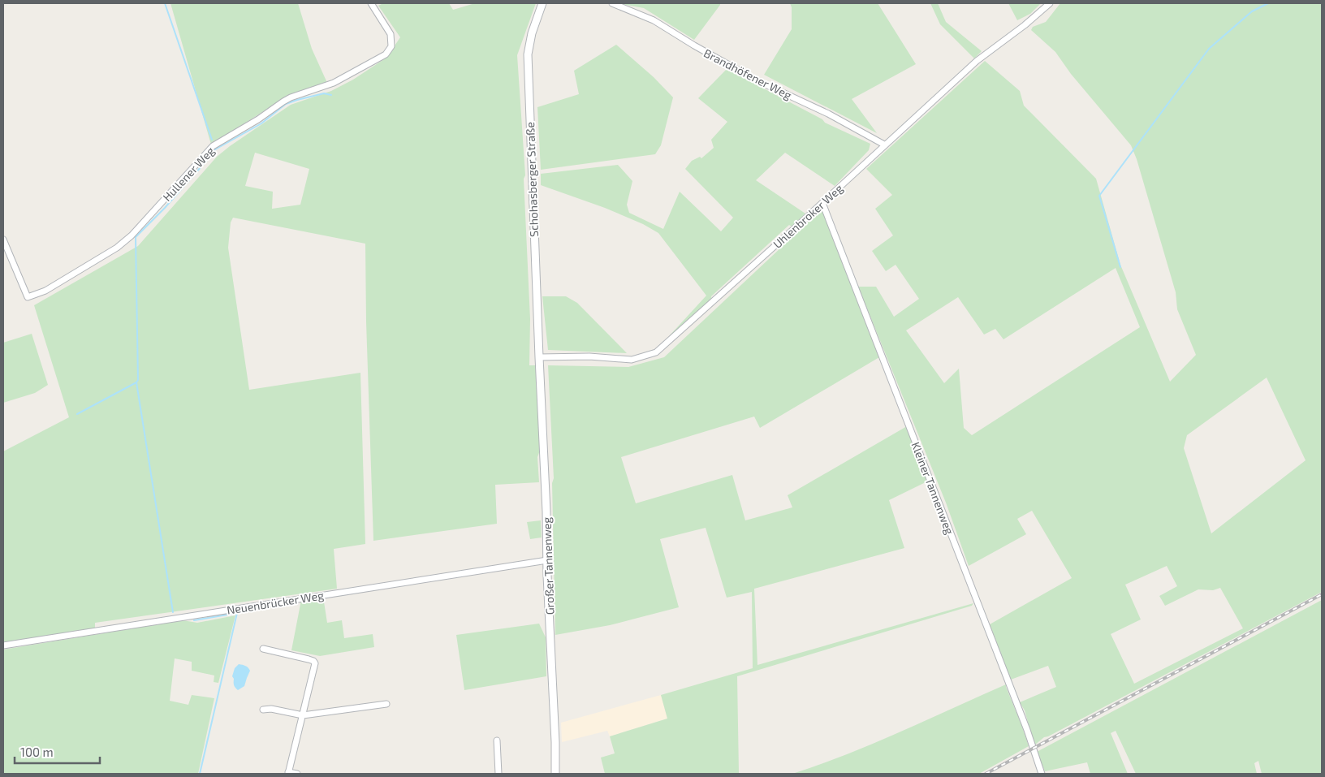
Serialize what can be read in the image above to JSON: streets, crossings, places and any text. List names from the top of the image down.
{
  "streets": {
    "street": [
      "Brandhöfener Weg",
      "Hullener Weg",
      "Schohasberger Straße",
      "Uhlenbroker Weg",
      "Kleiner Tannenweg",
      "Großer Tannenweg",
      "Neuenbrücker Weg"
    ]
  },
  "crossings": [
    ["Brandhöfener Weg", "Uhlenbroker Weg"],
    ["Schohasberger Straße", "Uhlenbroker Weg"],
    ["Schohasberger Straße", "Großer Tannenweg"],
    ["Uhlenbroker Weg", "Kleiner Tannenweg"],
    ["Uhlenbroker Weg", "Großer Tannenweg"],
    ["Großer Tannenweg", "Neuenbrücker Weg"]
  ],
  "scale_bar": "100 m"
}
